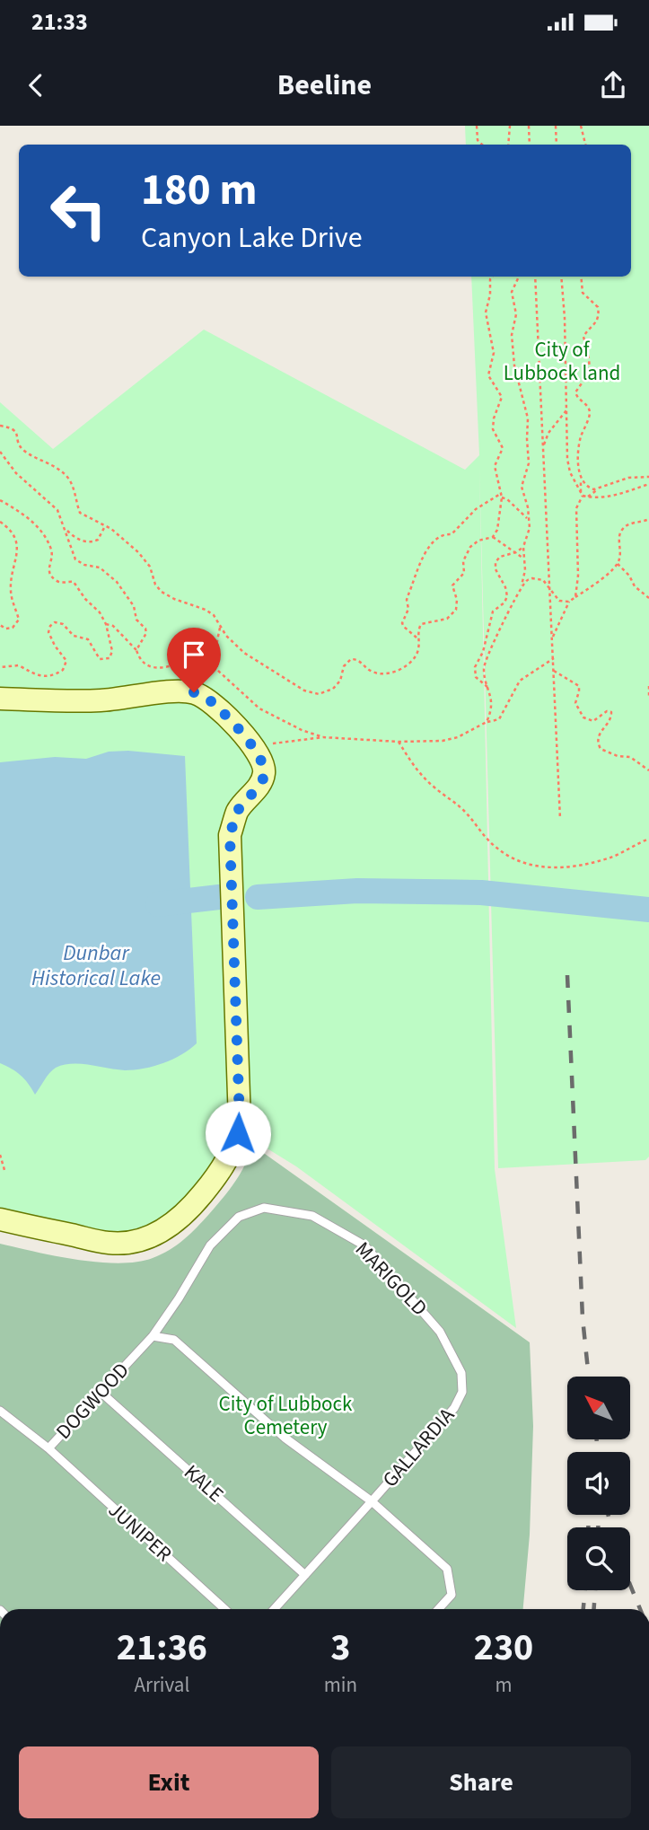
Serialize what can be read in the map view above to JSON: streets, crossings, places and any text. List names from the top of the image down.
{
  "streets": {
    "lane": [
      "MARIGOLD",
      "DOGWOOD",
      "GALLARDIA",
      "KALE",
      "JUNIPER"
    ]
  },
  "crossings": [
    ["MARIGOLD", "DOGWOOD"],
    ["MARIGOLD", "GALLARDIA"],
    ["DOGWOOD", "KALE"],
    ["DOGWOOD", "JUNIPER"],
    ["GALLARDIA", "KALE"]
  ],
  "water": ["Dunbar Historical Lake"],
  "parks": ["City of Lubbock land", "City of Lubbock Cemetery"],
  "north": "top left",
  "page": {
    "status": "21:33",
    "header": "Beeline",
    "turn": ["180 m", "Canyon Lake Drive"],
    "eta": [
      "21:36",
      "Arrival",
      "3",
      "min",
      "230",
      "m"
    ],
    "buttons": ["Exit", "Share"]
  }
}
